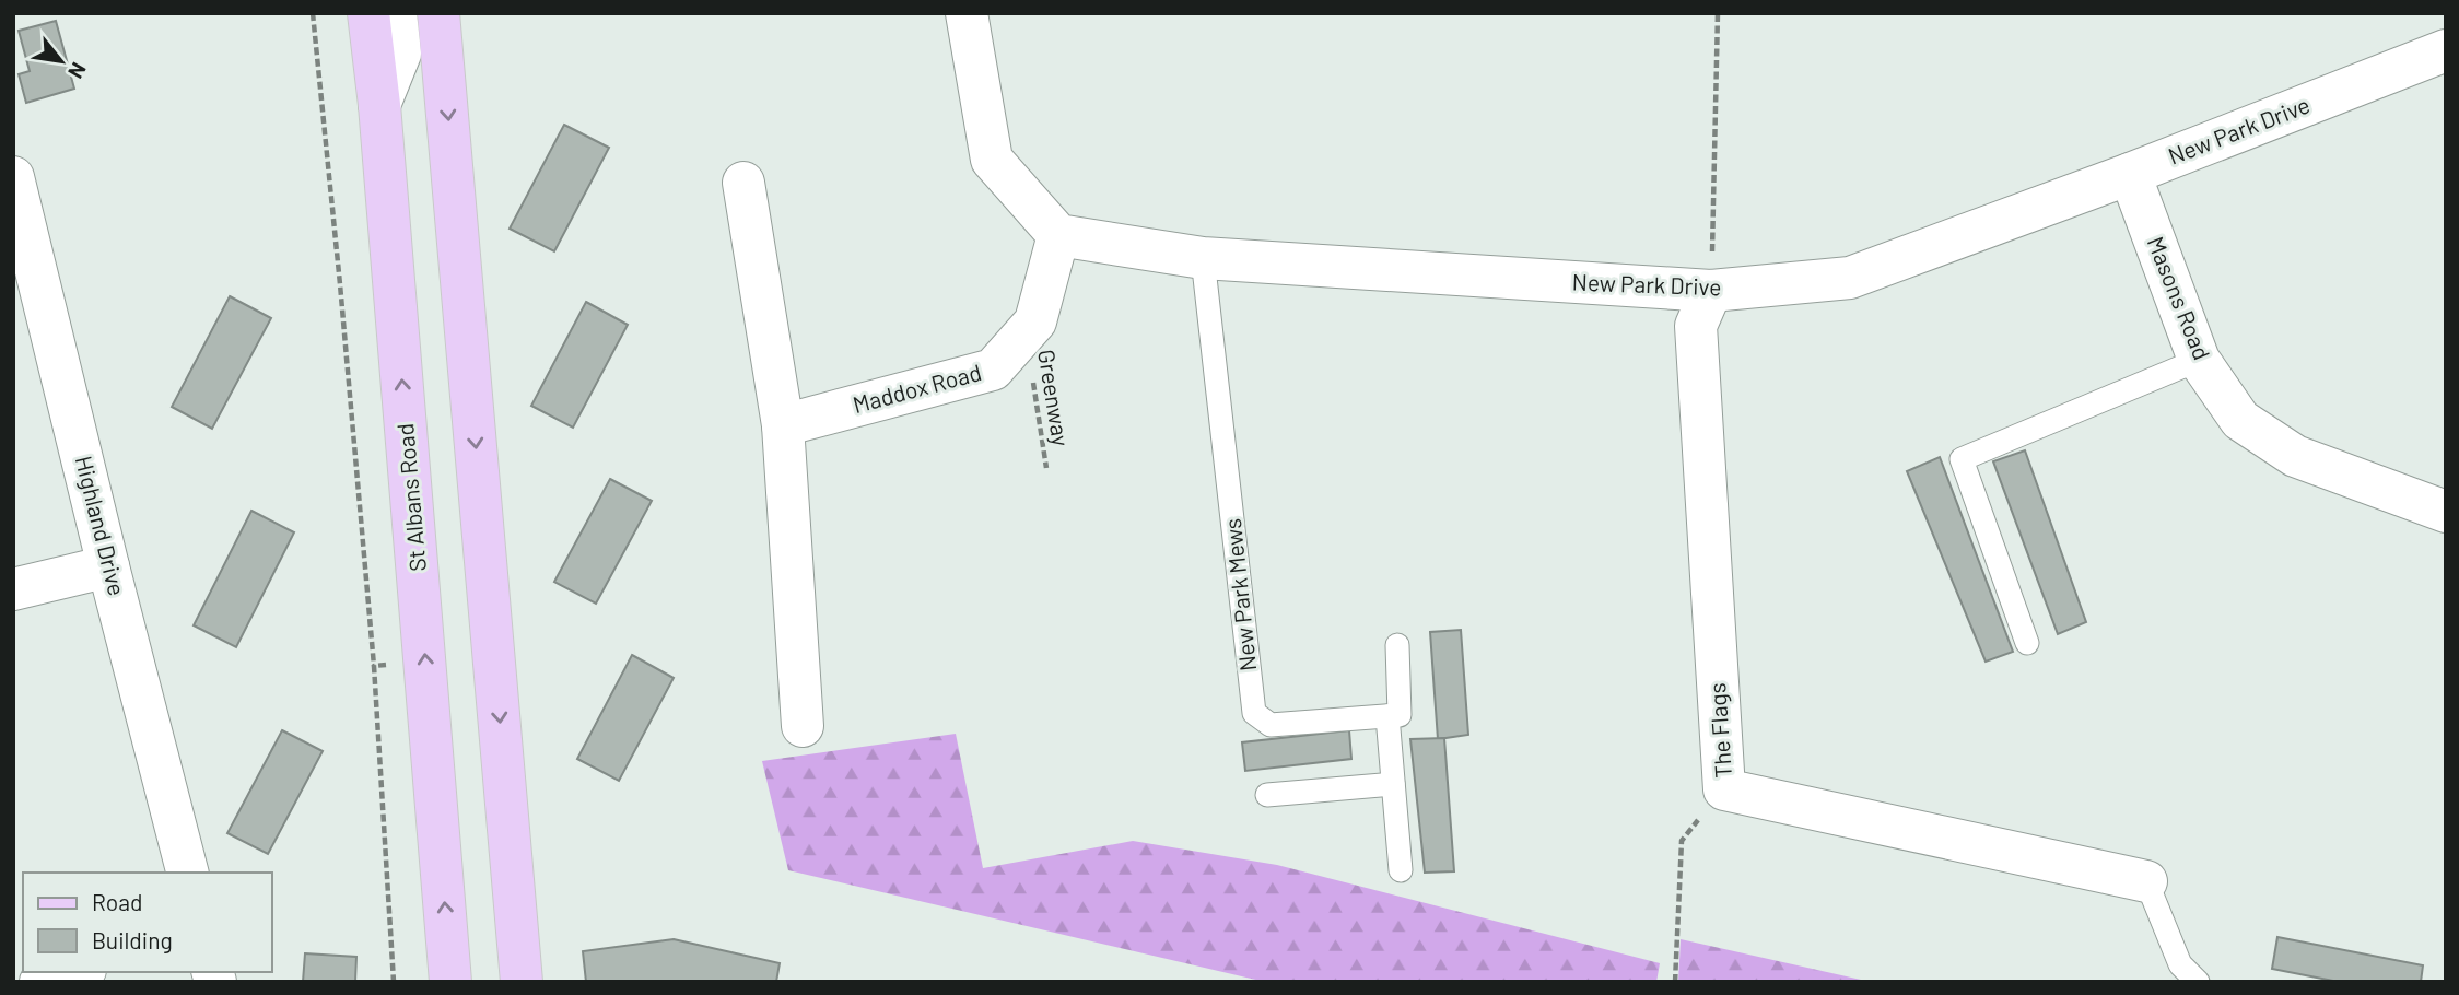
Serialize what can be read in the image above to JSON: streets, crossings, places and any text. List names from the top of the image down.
{
  "streets": {
    "main road": ["St Albans Road"],
    "street": [
      "New Park Drive",
      "Masons Road",
      "Maddox Road",
      "Highland Drive",
      "The Flags"
    ],
    "lane": ["New Park Mews"],
    "path": ["Greenway"]
  },
  "crossings": [
    ["New Park Drive", "Masons Road"],
    ["New Park Drive", "Maddox Road"],
    ["New Park Drive", "New Park Mews"],
    ["New Park Drive", "The Flags"],
    ["Maddox Road", "Greenway"]
  ],
  "legend": ["Road", "Building"],
  "north": "bottom right"
}
